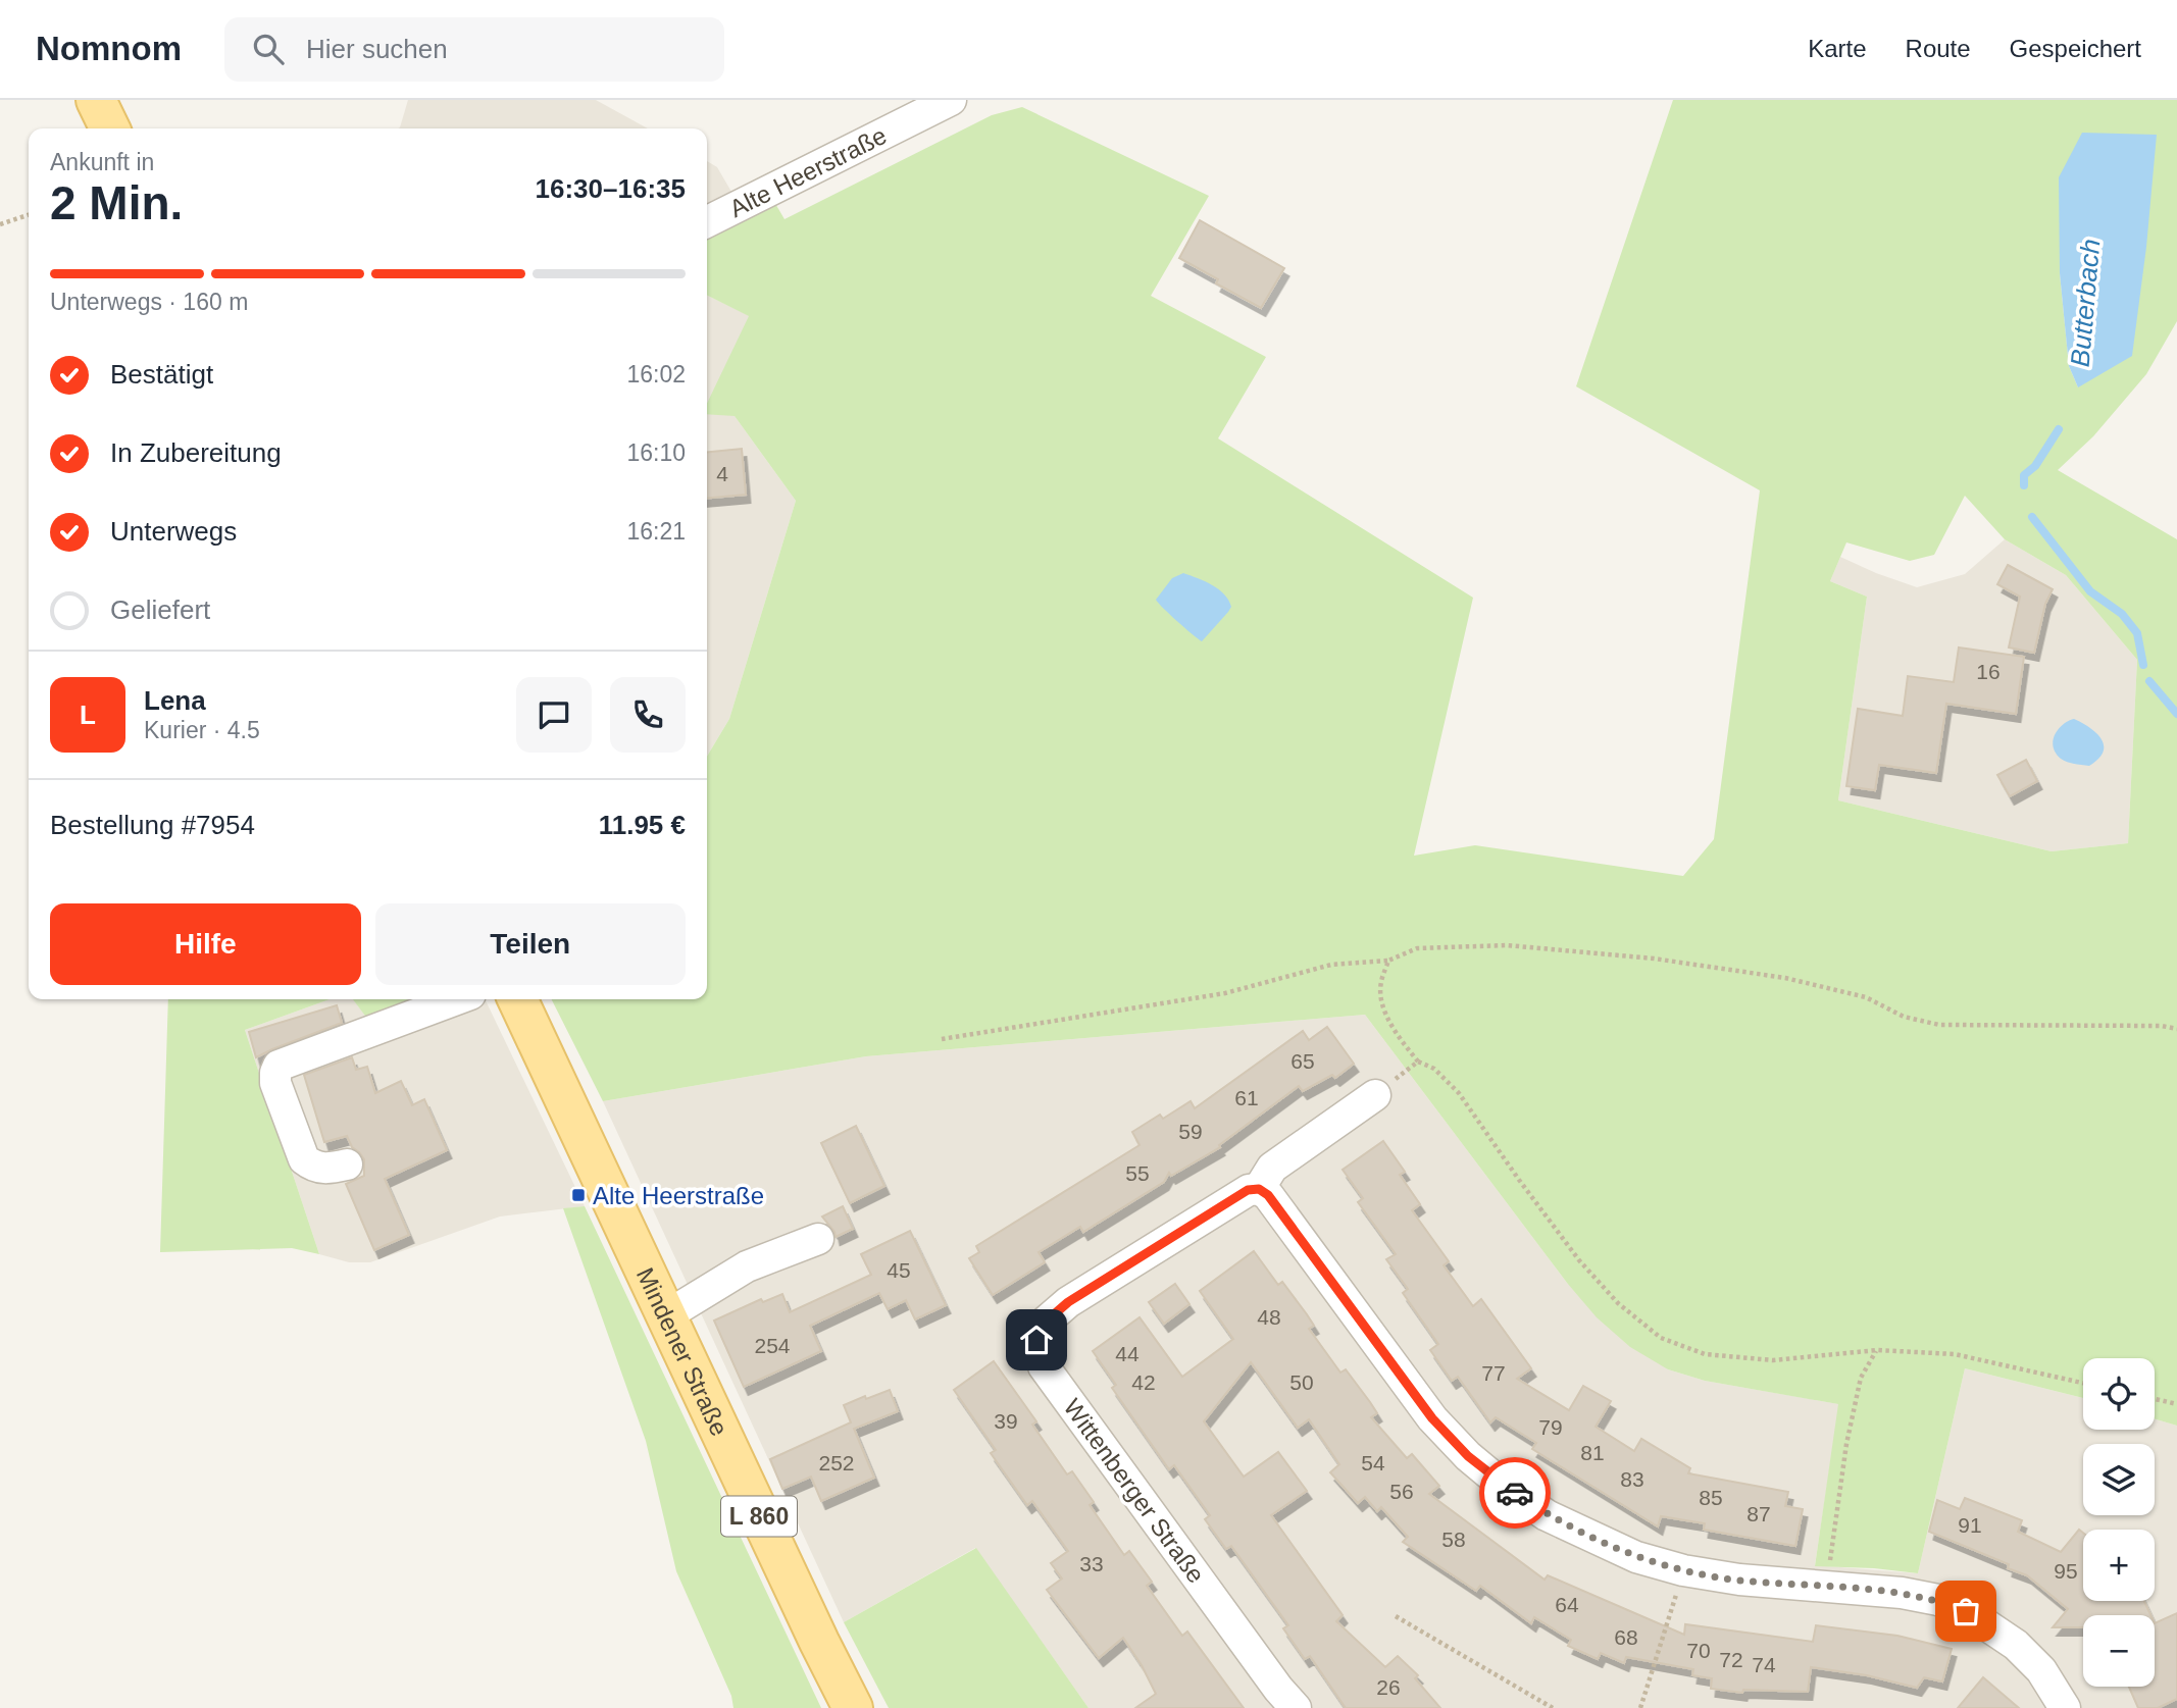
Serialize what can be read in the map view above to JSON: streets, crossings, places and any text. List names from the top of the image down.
{
  "streets": {
    "main road": ["Mindener Straße", "L 860"],
    "street": ["Alte Heerstraße", "Wittenberger Straße"]
  },
  "water": ["Butterbach"],
  "places": {
    "transit": ["Alte Heerstraße"]
  },
  "house_numbers": [
    "4",
    "16",
    "65",
    "61",
    "59",
    "55",
    "45",
    "48",
    "254",
    "44",
    "77",
    "42",
    "50",
    "39",
    "79",
    "81",
    "252",
    "54",
    "83",
    "56",
    "85",
    "87",
    "91",
    "58",
    "33",
    "95",
    "64",
    "68",
    "70",
    "72",
    "74",
    "26"
  ],
  "page": {
    "header": "Nomnom",
    "search": "Hier suchen",
    "nav": ["Karte", "Route", "Gespeichert"],
    "heading": ["2 Min.", "Ankunft in", "16:30–16:35"],
    "panel": [
      "Lena",
      "Kurier · 4.5",
      "Bestellung #7954",
      "11.95 €"
    ],
    "bar": "Unterwegs · 160 m",
    "list": [
      ["Bestätigt", "16:02"],
      ["In Zubereitung", "16:10"],
      ["Unterwegs", "16:21"],
      "Geliefert"
    ],
    "round": "L",
    "buttons": ["Hilfe", "Teilen"],
    "map_buttons": ["+", "−"]
  }
}
